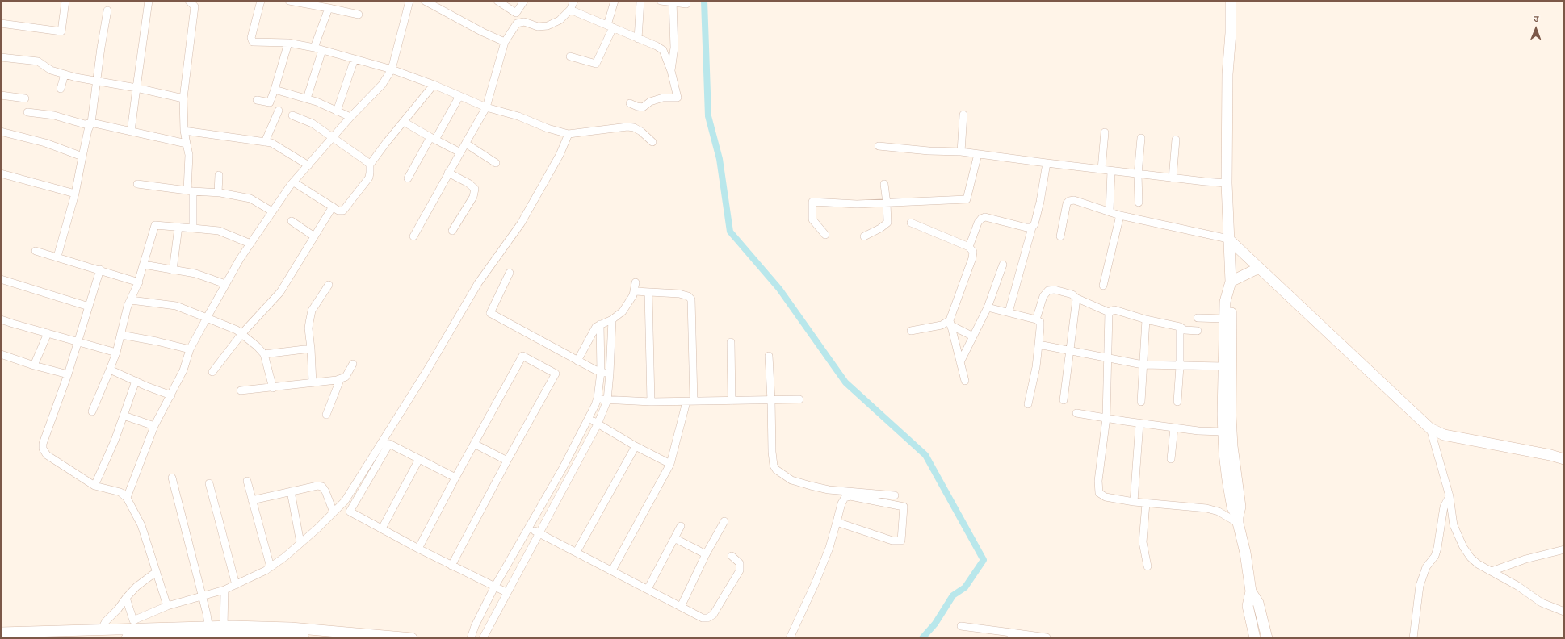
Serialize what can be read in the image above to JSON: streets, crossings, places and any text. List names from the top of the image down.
{
  "north": "top"
}
